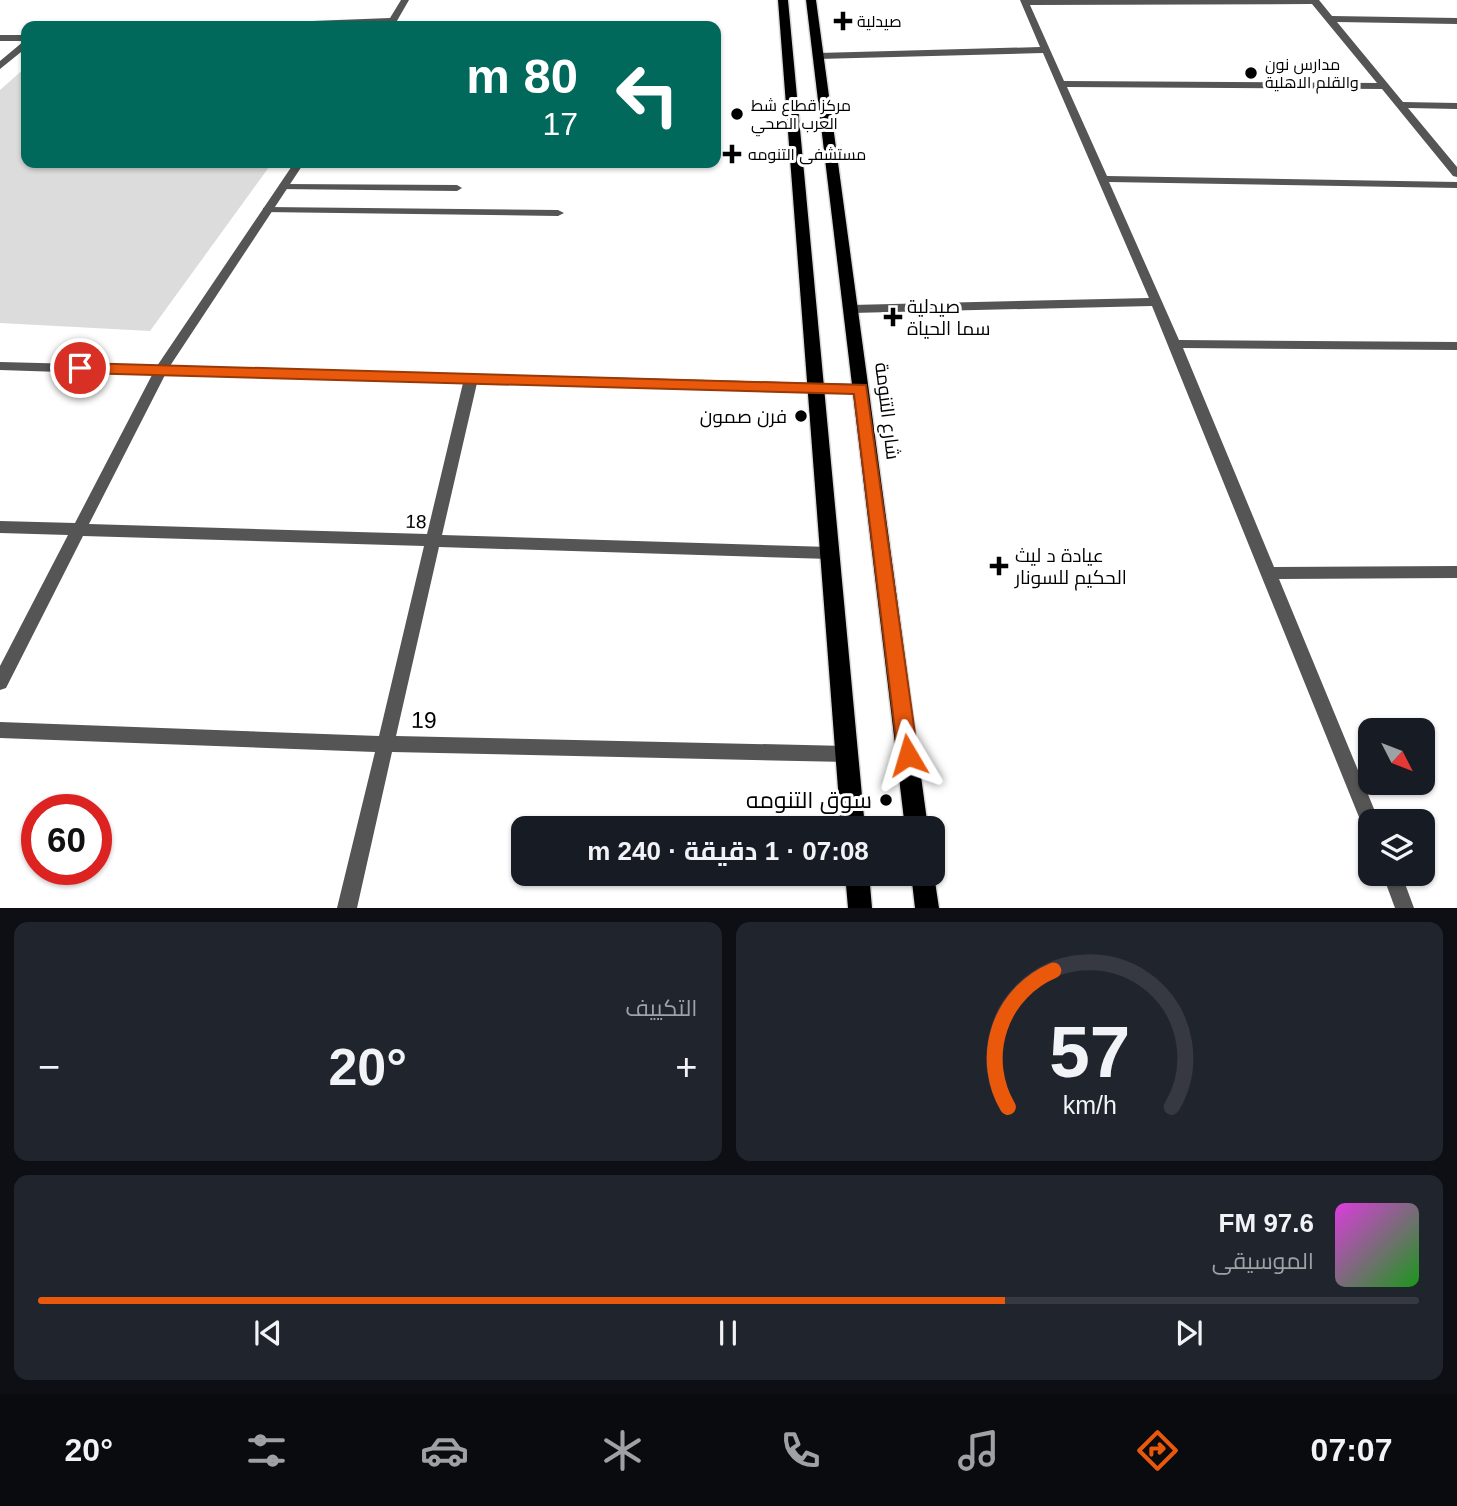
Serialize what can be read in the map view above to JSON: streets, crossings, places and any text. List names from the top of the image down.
{
  "streets": {
    "main road": ["شارع التنومة"],
    "street": ["18", "19"]
  },
  "places": {
    "health": [
      "صيدلية",
      "مستشفى التنومه",
      "صيدلية سما الحياة",
      "عيادة د ليث الحكيم للسونار"
    ],
    "other": [
      "مدارس نون والقلم الاهلية",
      "مركز قطاع شط العرب الصحي",
      "فرن صمون",
      "سوق التنومه"
    ]
  },
  "north": "bottom right",
  "page": {
    "turn": ["80 m", "17"],
    "limit": "60",
    "trip": "07:08 · 1 دقيقة · 240 m",
    "tile": "التكييف",
    "heat": ["−", "20°", "+"],
    "song": ["97.6 FM", "الموسيقى"],
    "tabs": ["07:07", "20°"],
    "gauge": ["57", "km/h"]
  }
}
